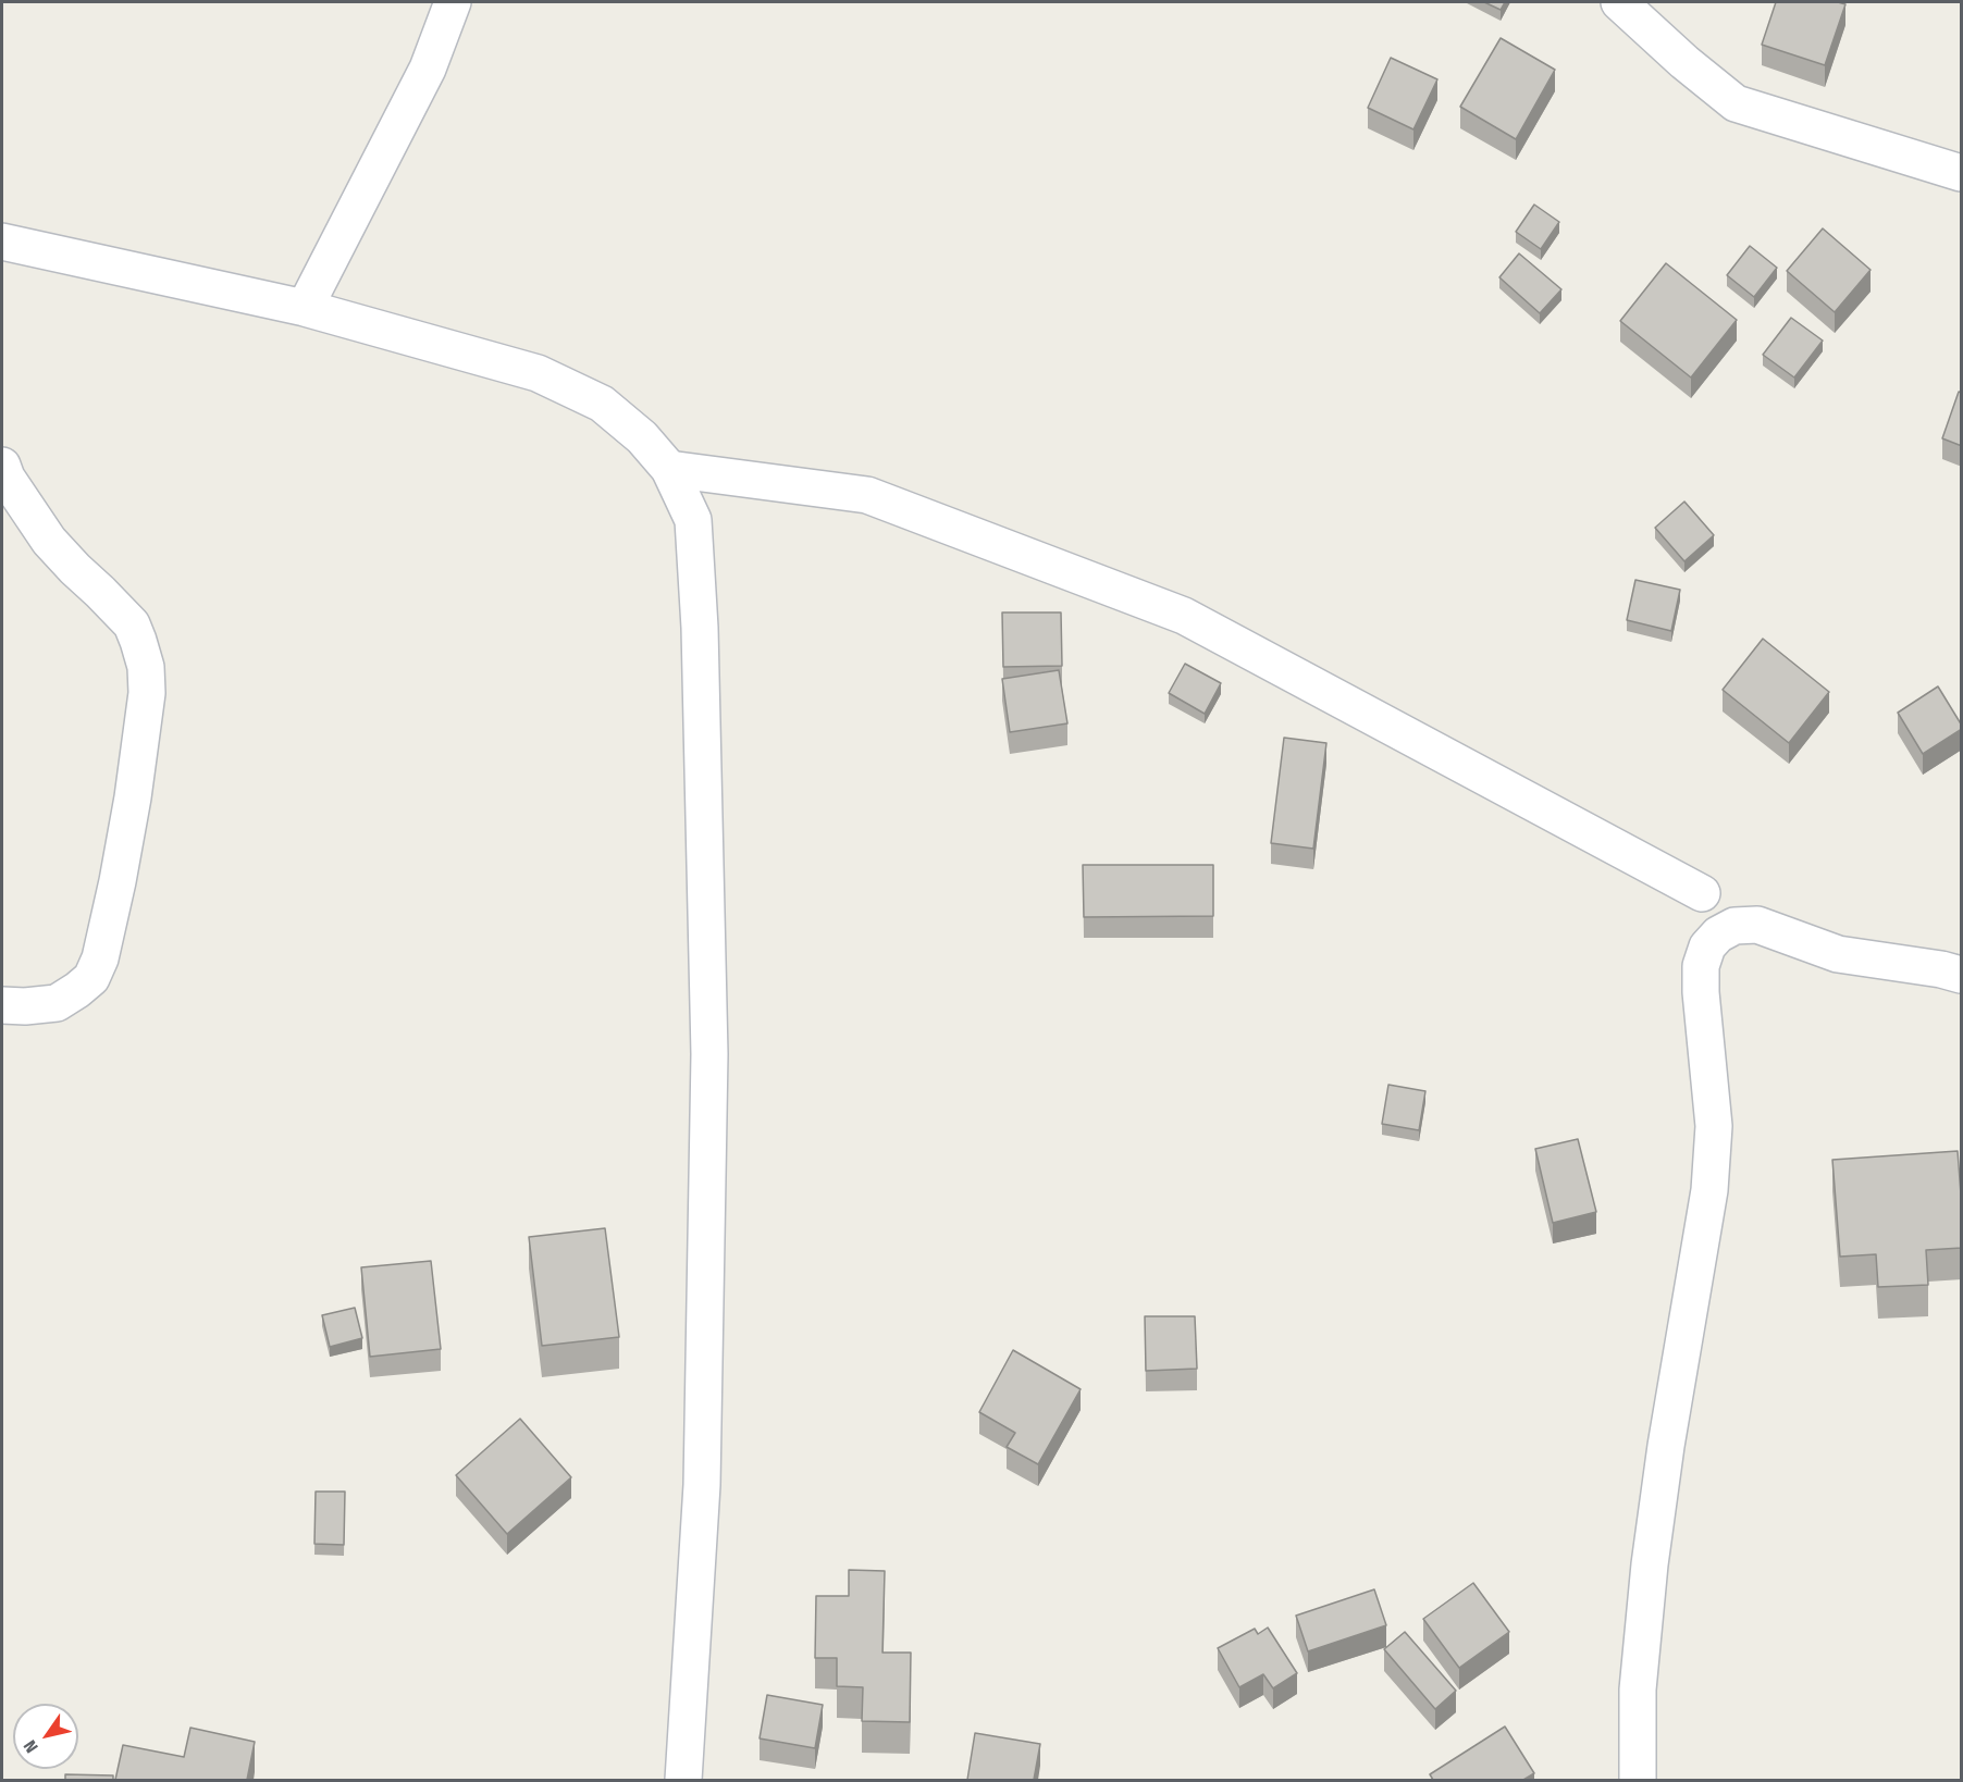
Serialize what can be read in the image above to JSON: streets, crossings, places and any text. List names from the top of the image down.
{
  "north": "bottom left"
}
